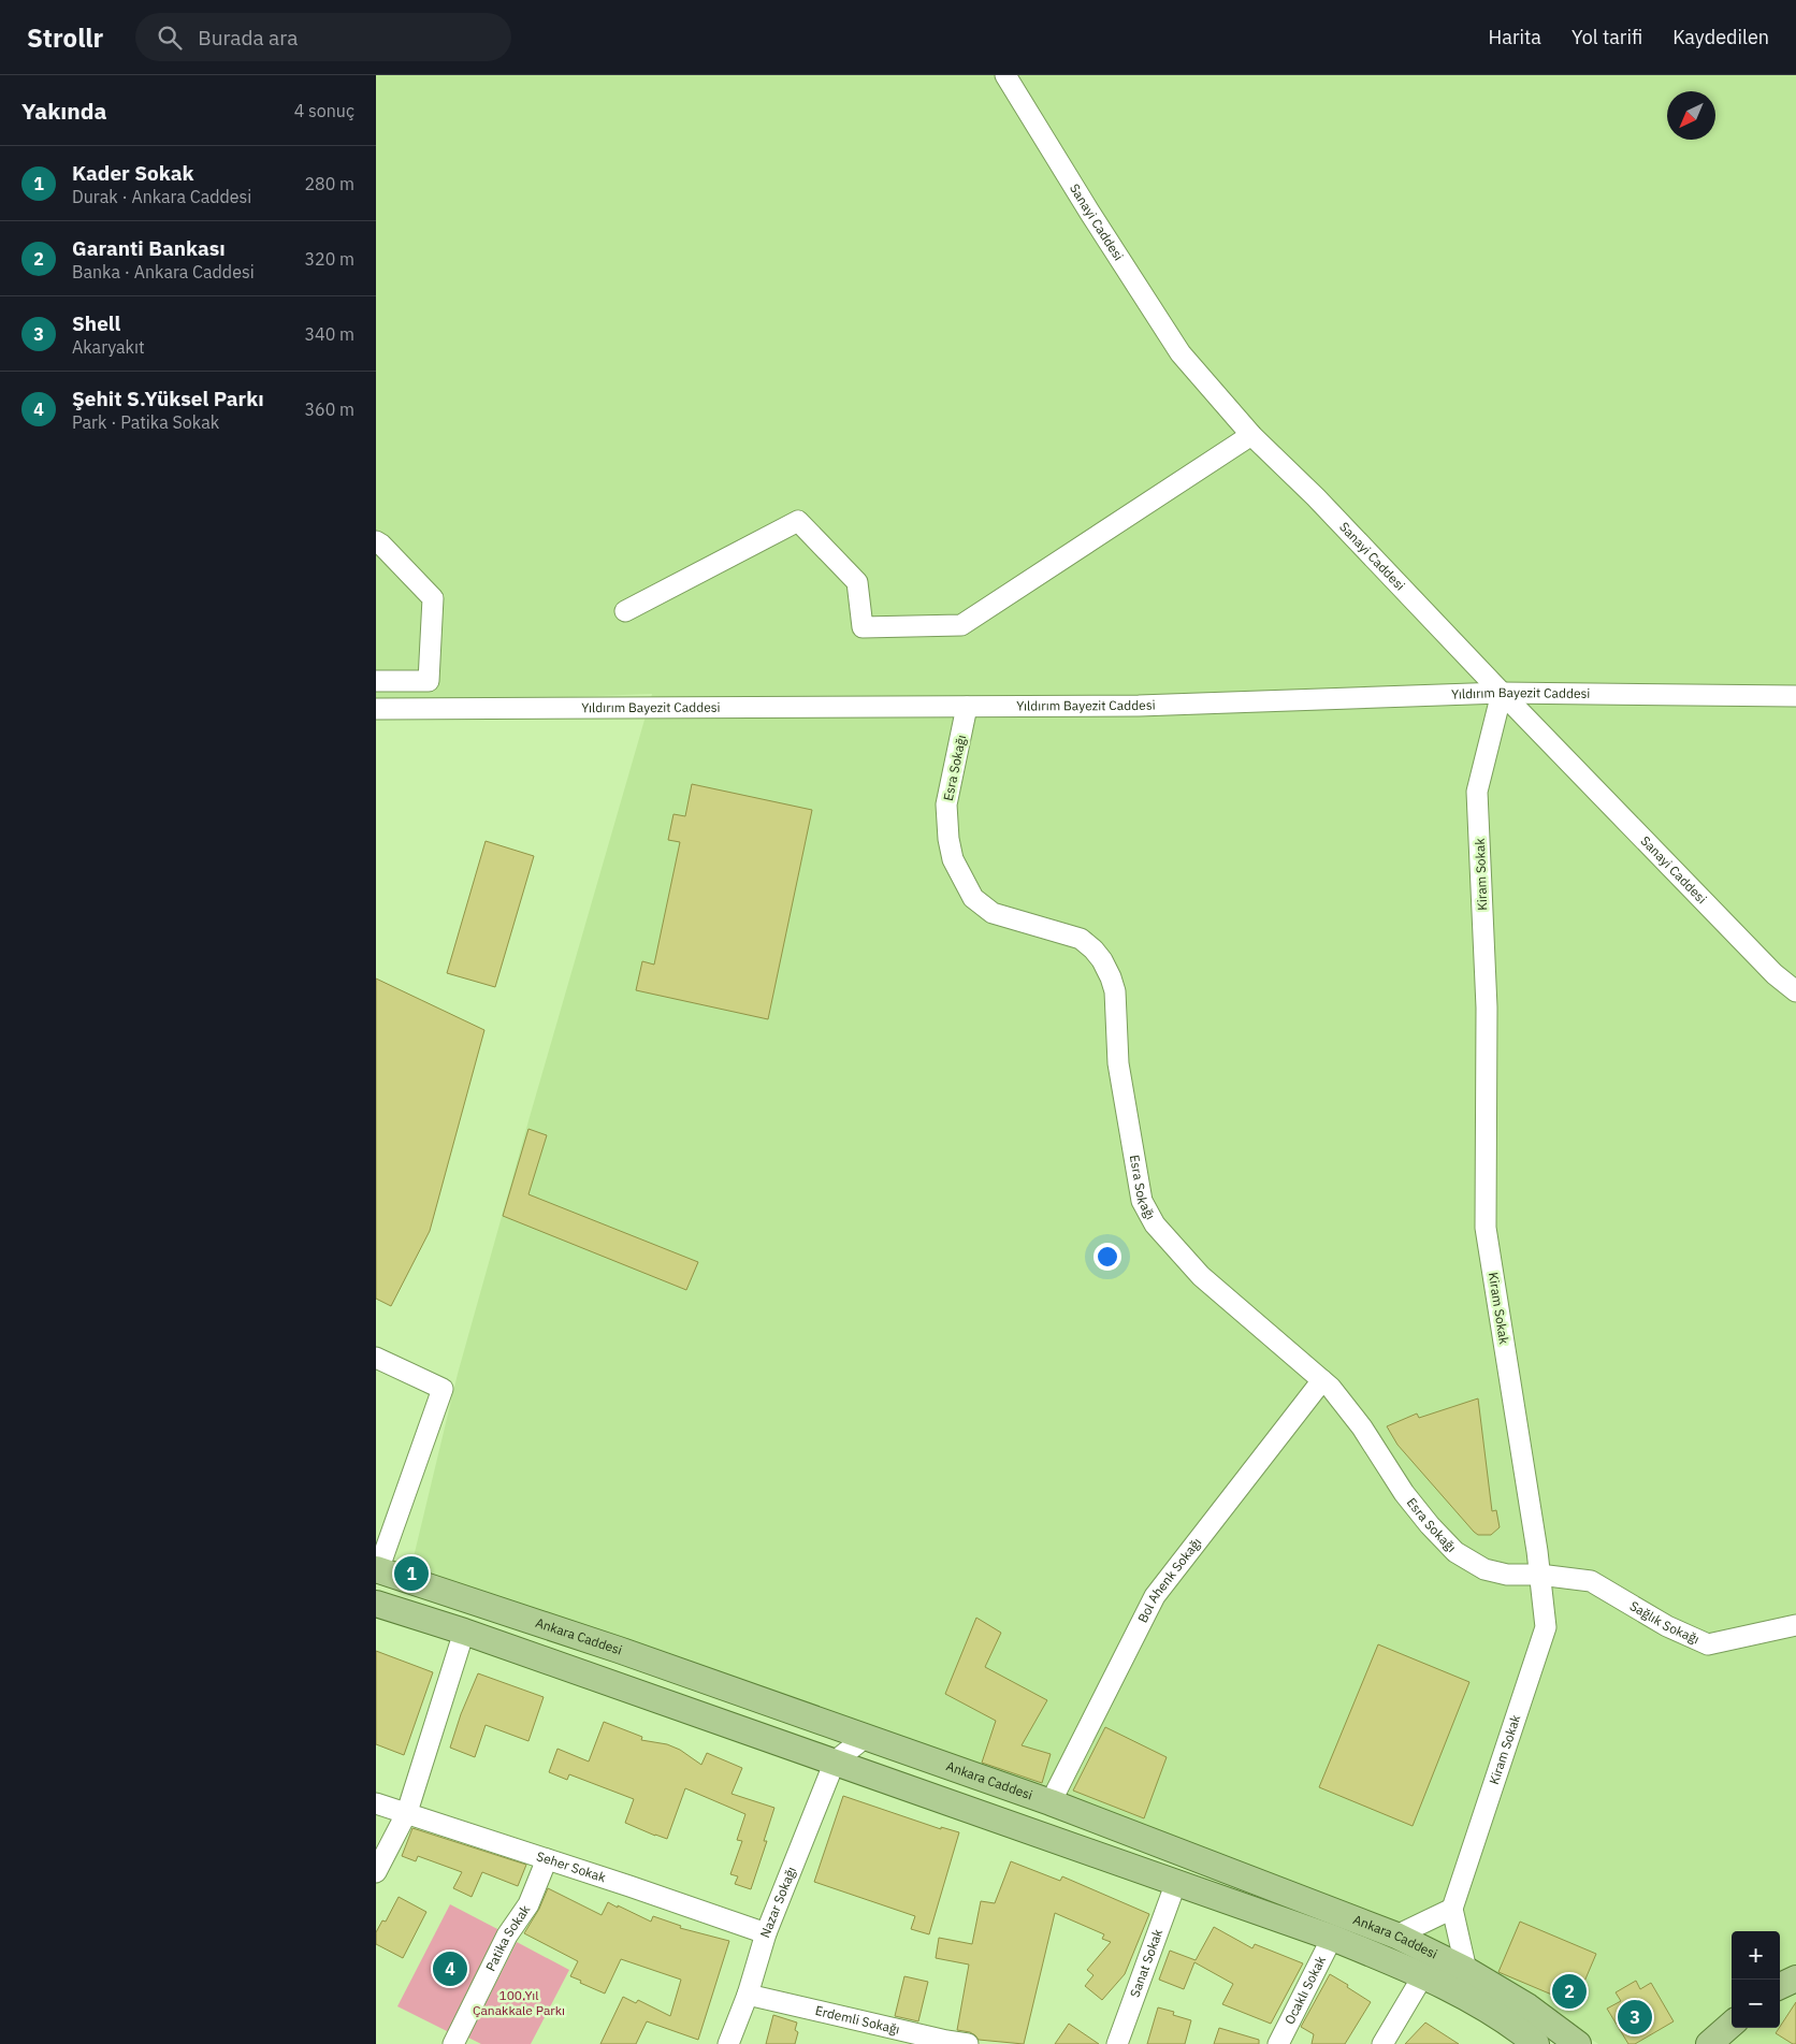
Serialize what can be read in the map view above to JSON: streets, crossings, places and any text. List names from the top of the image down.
{
  "streets": {
    "main road": ["Ankara Caddesi"],
    "street": [
      "Sanayi Caddesi",
      "Yıldırım Bayezit Caddesi",
      "Esra Sokağı",
      "Kiram Sokak",
      "Bol Ahenk Sokağı",
      "Sağlık Sokağı",
      "Seher Sokak",
      "Nazar Sokağı",
      "Patika Sokak",
      "Sanat Sokak",
      "Ocaklı Sokak",
      "Erdemli Sokağı"
    ]
  },
  "crossings": [
    ["Sanayi Caddesi", "Yıldırım Bayezit Caddesi"],
    ["Sanayi Caddesi", "Kiram Sokak"],
    ["Yıldırım Bayezit Caddesi", "Esra Sokağı"],
    ["Yıldırım Bayezit Caddesi", "Kiram Sokak"],
    ["Esra Sokağı", "Kiram Sokak"],
    ["Esra Sokağı", "Bol Ahenk Sokağı"],
    ["Esra Sokağı", "Sağlık Sokağı"],
    ["Kiram Sokak", "Sağlık Sokağı"],
    ["Bol Ahenk Sokağı", "Ankara Caddesi"],
    ["Ankara Caddesi", "Nazar Sokağı"],
    ["Ankara Caddesi", "Sanat Sokak"],
    ["Ankara Caddesi", "Ocaklı Sokak"],
    ["Seher Sokak", "Nazar Sokağı"],
    ["Seher Sokak", "Patika Sokak"],
    ["Nazar Sokağı", "Erdemli Sokağı"]
  ],
  "parks": ["100.Yıl Çanakkale Parkı"],
  "north": "bottom left",
  "page": {
    "header": "Strollr",
    "search": "Burada ara",
    "nav": ["Harita", "Yol tarifi", "Kaydedilen"],
    "heading": ["Yakında", "4 sonuç"],
    "list": [
      {
        "mark": "1",
        "name": "Kader Sokak",
        "note": "Durak · Ankara Caddesi",
        "value": "280 m"
      },
      {
        "mark": "2",
        "name": "Garanti Bankası",
        "note": "Banka · Ankara Caddesi",
        "value": "320 m"
      },
      {
        "mark": "3",
        "name": "Shell",
        "note": "Akaryakıt",
        "value": "340 m"
      },
      {
        "mark": "4",
        "name": "Şehit S.Yüksel Parkı",
        "note": "Park · Patika Sokak",
        "value": "360 m"
      }
    ],
    "pins": [
      "1",
      "4",
      "2",
      "3"
    ],
    "map_buttons": ["+", "−"]
  }
}
